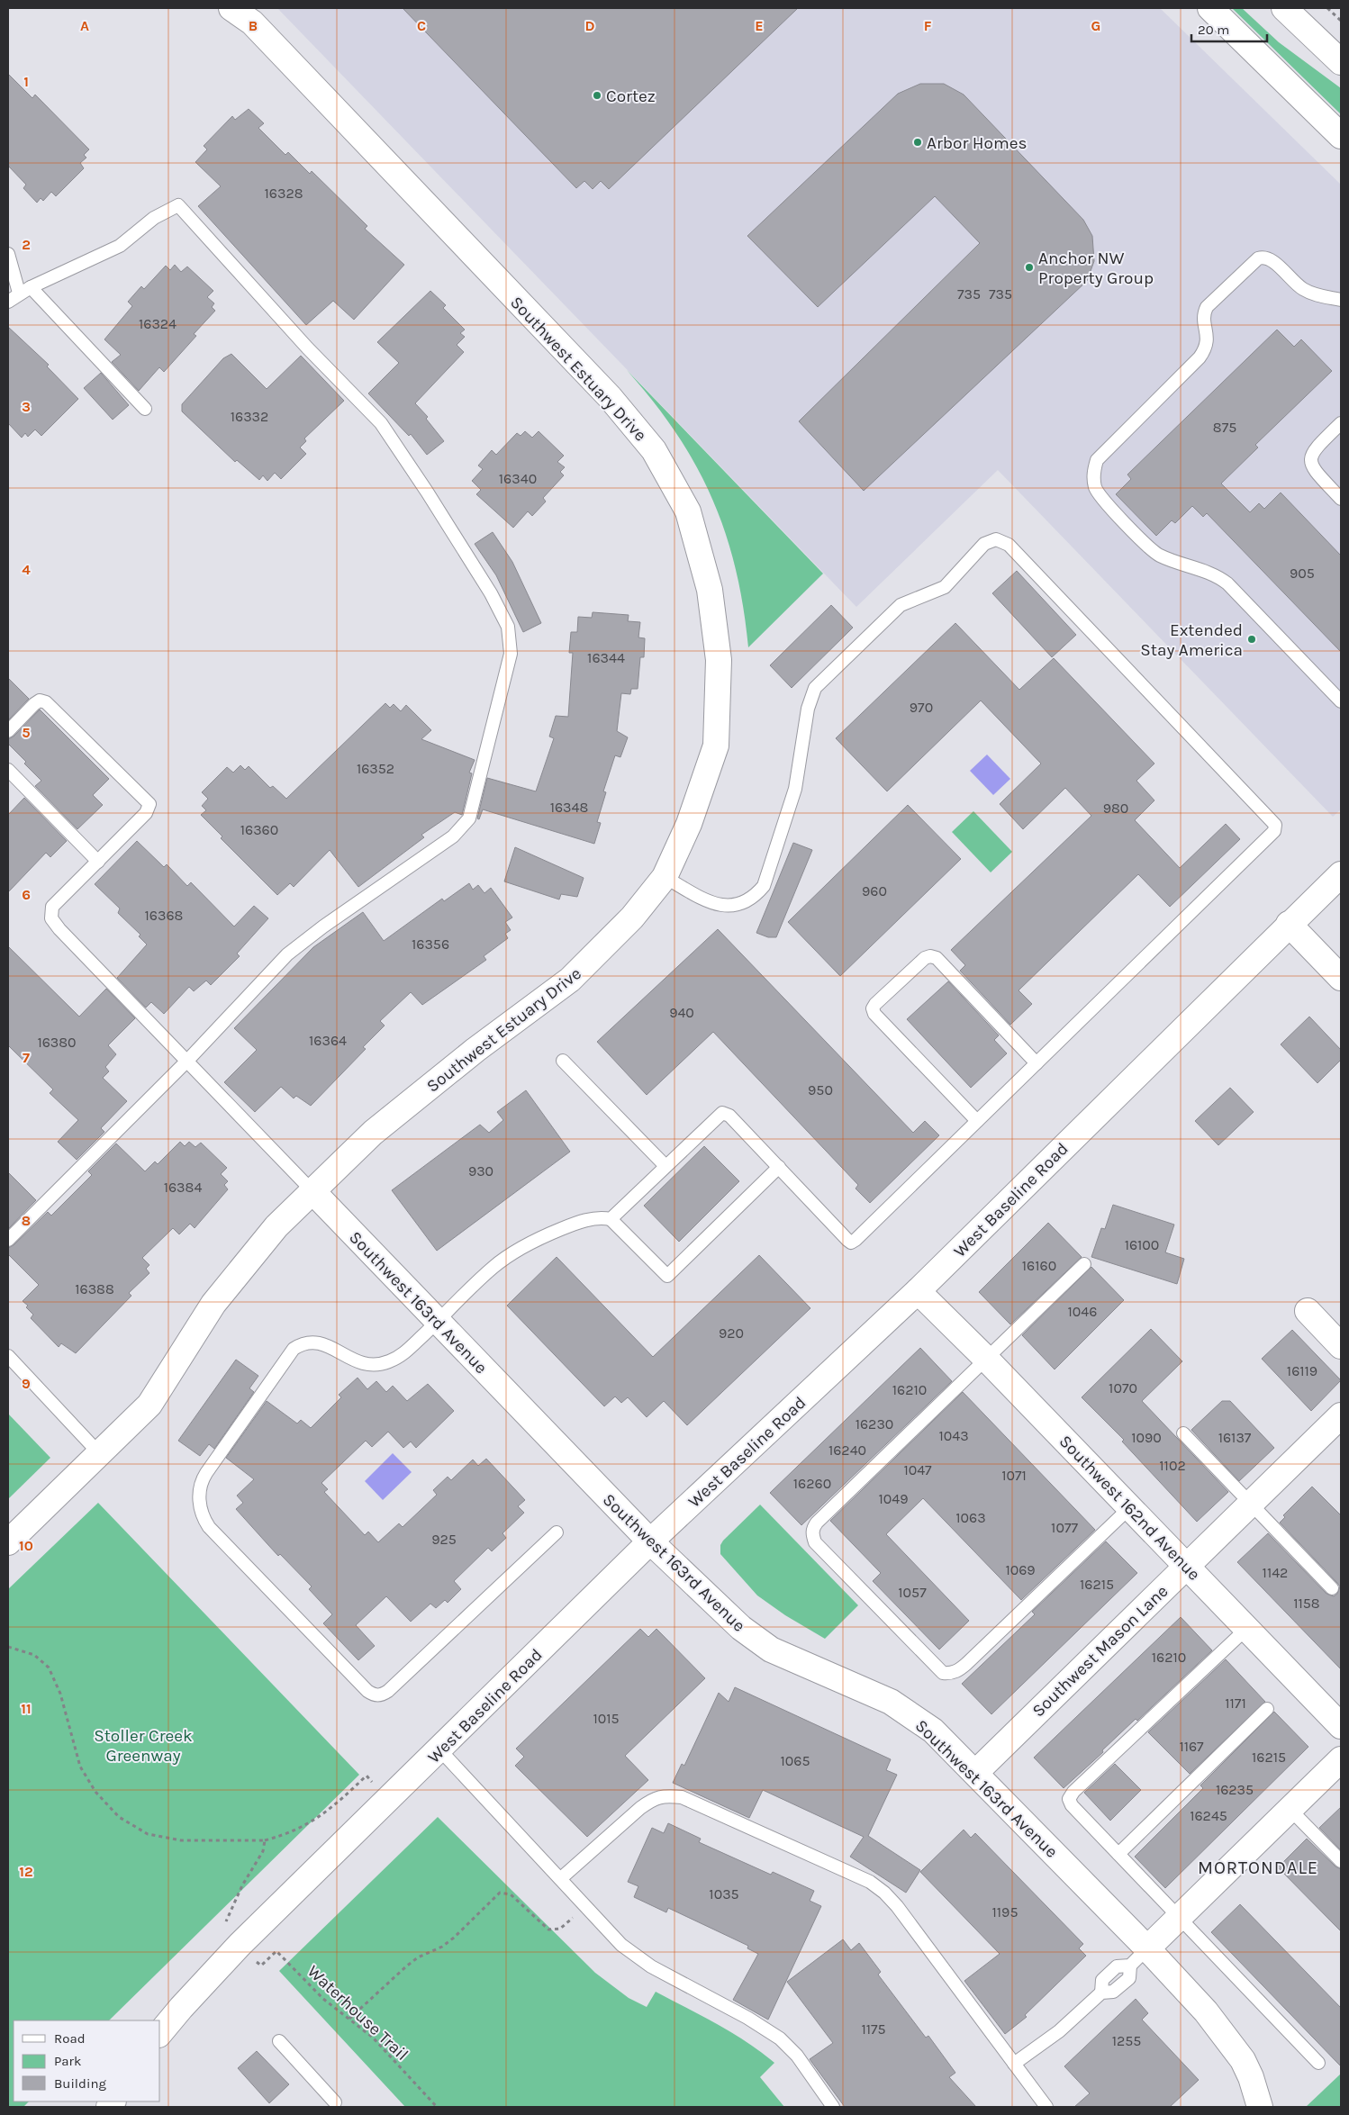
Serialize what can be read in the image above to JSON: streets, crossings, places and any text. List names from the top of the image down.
{
  "streets": {
    "street": [
      "Southwest Estuary Drive",
      "West Baseline Road",
      "Southwest 163rd Avenue",
      "Southwest 162nd Avenue",
      "Southwest Mason Lane"
    ],
    "path": ["Waterhouse Trail"]
  },
  "crossings": [
    ["Southwest Estuary Drive", "Southwest 163rd Avenue"],
    ["West Baseline Road", "Southwest 163rd Avenue"],
    ["West Baseline Road", "Southwest 162nd Avenue"],
    ["Southwest 163rd Avenue", "Southwest Mason Lane"],
    ["Southwest 162nd Avenue", "Southwest Mason Lane"]
  ],
  "districts": ["MORTONDALE"],
  "parks": ["Stoller Creek Greenway"],
  "places": [
    "Cortez",
    "Arbor Homes",
    "Anchor NW Property Group",
    "Extended Stay America"
  ],
  "house_numbers": [
    "16328",
    "735",
    "735",
    "16324",
    "16332",
    "875",
    "16340",
    "905",
    "16344",
    "970",
    "16352",
    "16348",
    "980",
    "16360",
    "960",
    "16368",
    "16356",
    "940",
    "16364",
    "16380",
    "950",
    "930",
    "16384",
    "16100",
    "16160",
    "16388",
    "1046",
    "920",
    "16119",
    "1070",
    "16210",
    "16230",
    "1043",
    "1090",
    "16137",
    "16240",
    "1102",
    "1047",
    "1071",
    "16260",
    "1049",
    "1063",
    "1077",
    "925",
    "1069",
    "1142",
    "16215",
    "1057",
    "1158",
    "16210",
    "1171",
    "1015",
    "1167",
    "16215",
    "1065",
    "16235",
    "16245",
    "1035",
    "1195",
    "1175",
    "1255"
  ],
  "legend": ["Road", "Park", "Building"],
  "scale_bar": "20 m",
  "grid": {
    "columns": [
      "A",
      "B",
      "C",
      "D",
      "E",
      "F",
      "G"
    ],
    "rows": [
      "1",
      "2",
      "3",
      "4",
      "5",
      "6",
      "7",
      "8",
      "9",
      "10",
      "11",
      "12"
    ]
  }
}
